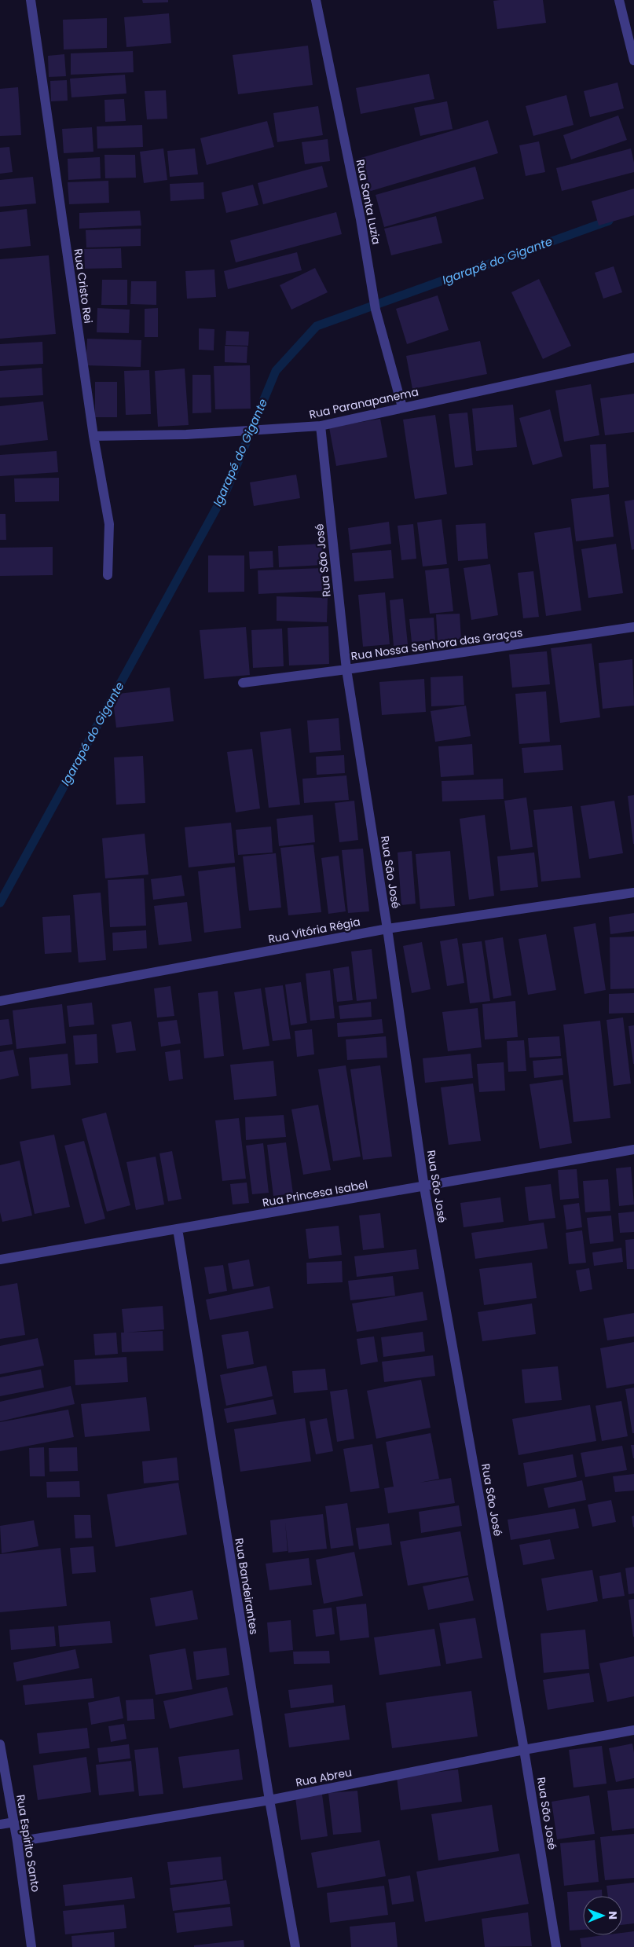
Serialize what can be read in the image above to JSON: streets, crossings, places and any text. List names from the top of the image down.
{
  "streets": {
    "street": [
      "Rua Santa Luzia",
      "Rua Cristo Rei",
      "Rua Paranapanema",
      "Rua São José",
      "Rua Nossa Senhora das Graças",
      "Rua Vitória Régia",
      "Rua Princesa Isabel",
      "Rua Bandeirantes",
      "Rua Abreu",
      "Rua Espírito Santo"
    ]
  },
  "crossings": [
    ["Rua Santa Luzia", "Rua Paranapanema"],
    ["Rua Cristo Rei", "Rua Paranapanema"],
    ["Rua Paranapanema", "Rua São José"],
    ["Rua São José", "Rua Nossa Senhora das Graças"],
    ["Rua São José", "Rua Vitória Régia"],
    ["Rua São José", "Rua Princesa Isabel"],
    ["Rua São José", "Rua Abreu"],
    ["Rua Princesa Isabel", "Rua Bandeirantes"],
    ["Rua Bandeirantes", "Rua Abreu"],
    ["Rua Abreu", "Rua Espírito Santo"]
  ],
  "water": ["Igarapé do Gigante"],
  "north": "right"
}
